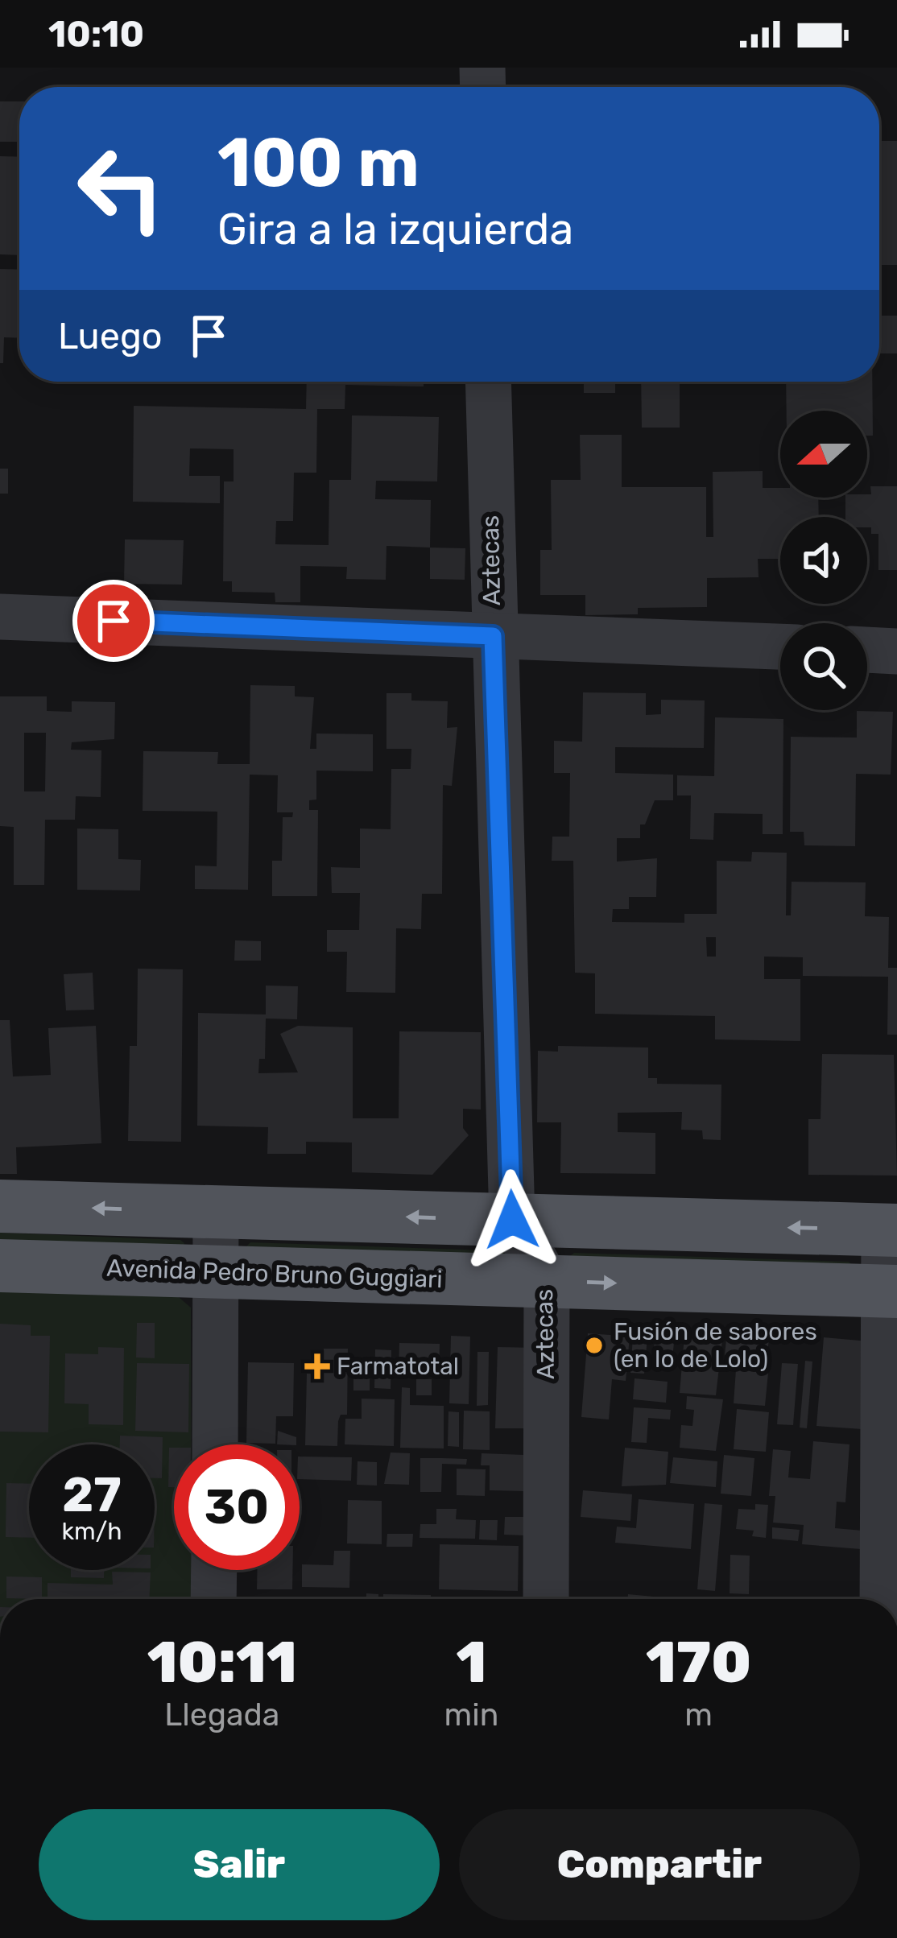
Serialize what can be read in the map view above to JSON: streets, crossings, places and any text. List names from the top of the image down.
{
  "streets": {
    "main road": ["Avenida Pedro Bruno Guggiari"],
    "street": ["Aztecas"]
  },
  "crossings": [
    ["Aztecas", "Avenida Pedro Bruno Guggiari"]
  ],
  "places": {
    "other": ["Fusión de sabores (en lo de Lolo)"],
    "health": ["Farmatotal"]
  },
  "north": "left",
  "page": {
    "status": "10:10",
    "turn": ["100 m", "Gira a la izquierda"],
    "then": "Luego",
    "speed": "27 km/h",
    "limit": "30",
    "eta": [
      "10:11",
      "Llegada",
      "1",
      "min",
      "170",
      "m"
    ],
    "buttons": ["Salir", "Compartir"]
  }
}
